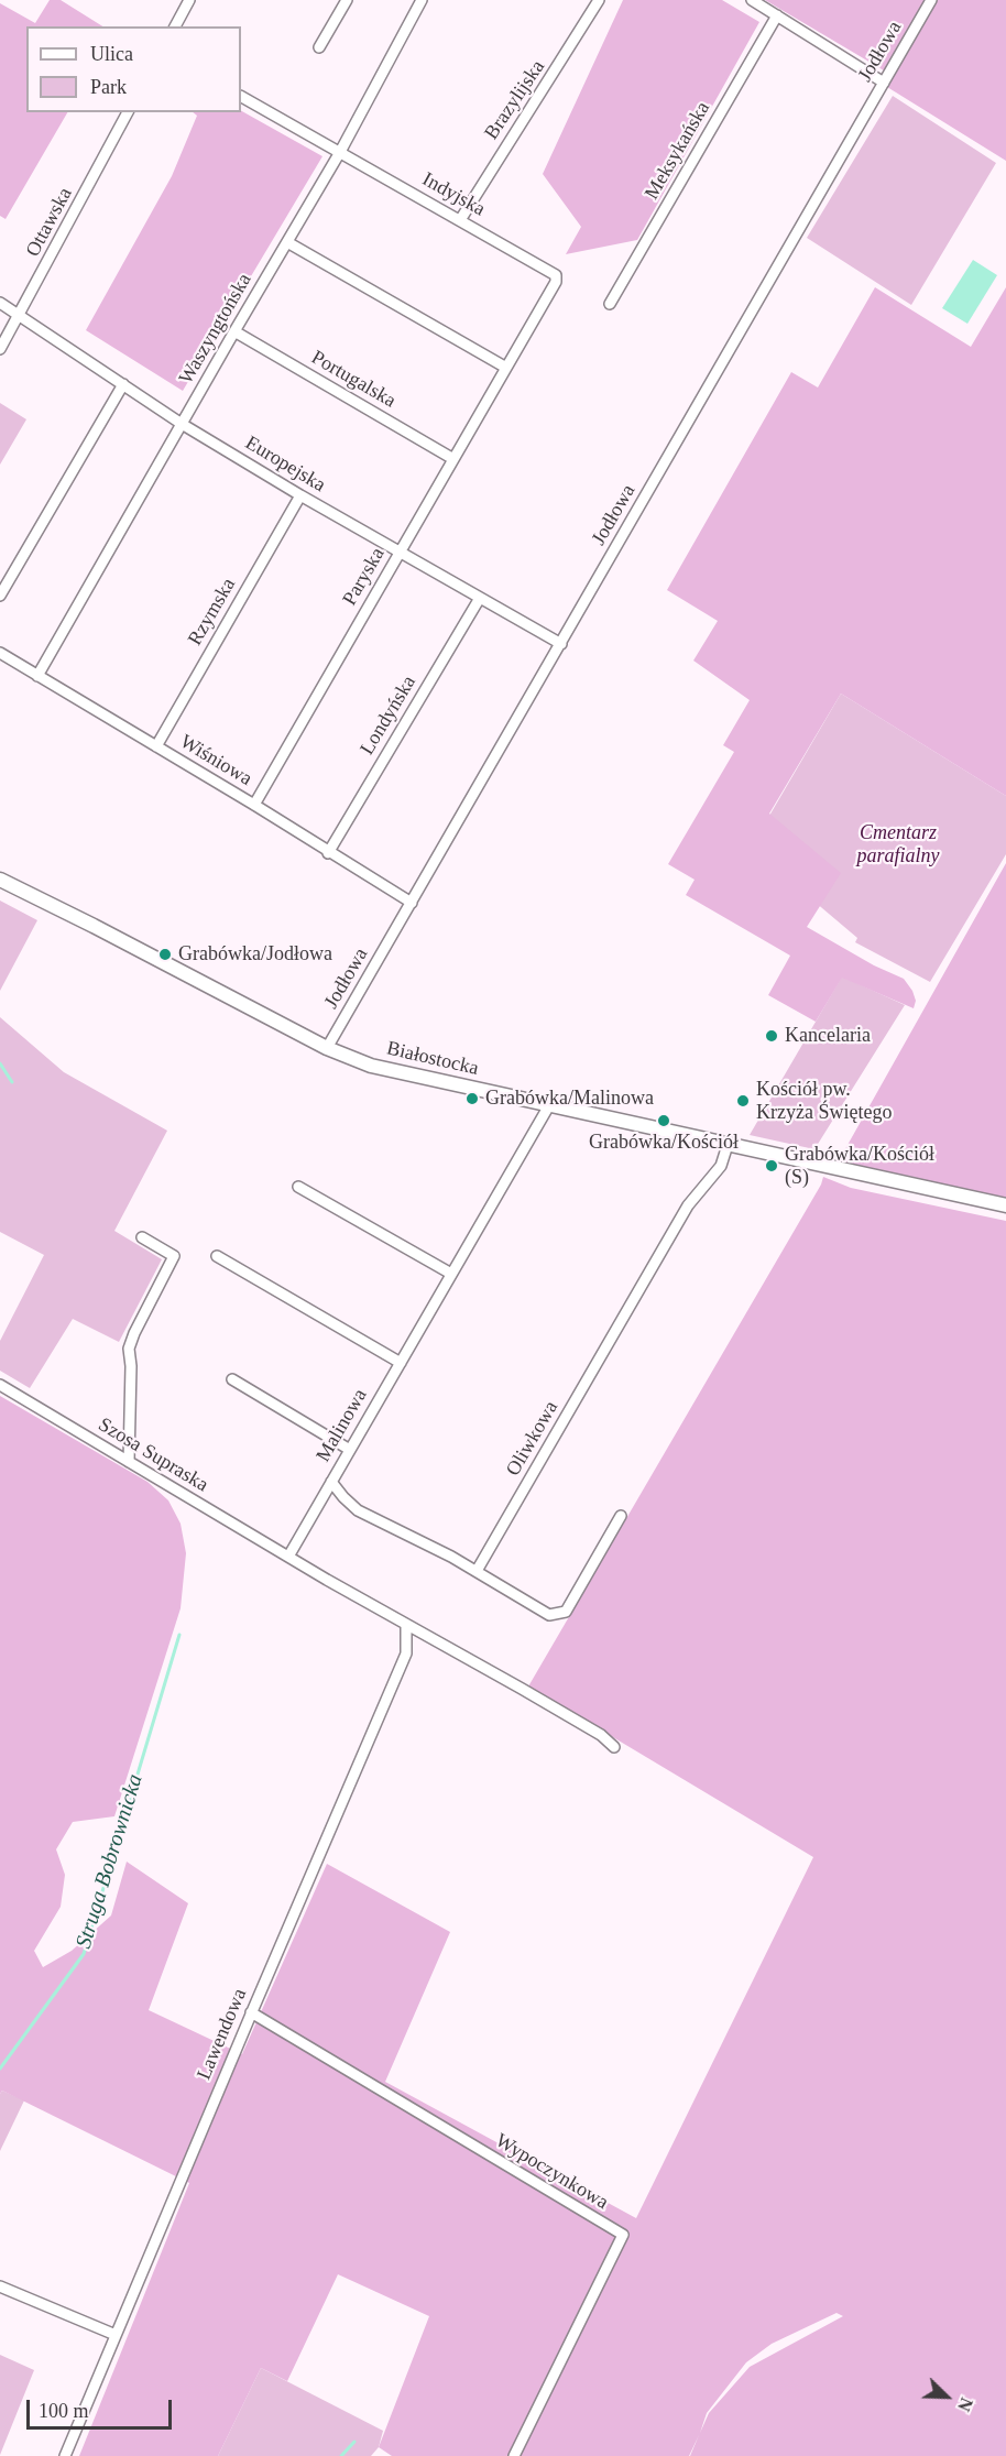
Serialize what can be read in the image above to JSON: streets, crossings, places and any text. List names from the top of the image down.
{
  "streets": {
    "street": [
      "Jodłowa",
      "Brazylijska",
      "Meksykańska",
      "Indyjska",
      "Ottawska",
      "Waszyngtońska",
      "Portugalska",
      "Europejska",
      "Paryska",
      "Rzymska",
      "Londyńska",
      "Wiśniowa",
      "Białostocka",
      "Malinowa",
      "Oliwkowa",
      "Szosa Supraska",
      "Lawendowa",
      "Wypoczynkowa"
    ]
  },
  "crossings": [
    ["Jodłowa", "Europejska"],
    ["Jodłowa", "Wiśniowa"],
    ["Jodłowa", "Białostocka"],
    ["Brazylijska", "Indyjska"],
    ["Indyjska", "Waszyngtońska"],
    ["Indyjska", "Paryska"],
    ["Ottawska", "Europejska"],
    ["Waszyngtońska", "Portugalska"],
    ["Waszyngtońska", "Europejska"],
    ["Waszyngtońska", "Wiśniowa"],
    ["Portugalska", "Paryska"],
    ["Europejska", "Paryska"],
    ["Europejska", "Rzymska"],
    ["Europejska", "Londyńska"],
    ["Paryska", "Wiśniowa"],
    ["Rzymska", "Wiśniowa"],
    ["Londyńska", "Wiśniowa"],
    ["Białostocka", "Malinowa"],
    ["Białostocka", "Oliwkowa"],
    ["Malinowa", "Szosa Supraska"],
    ["Lawendowa", "Wypoczynkowa"]
  ],
  "water": ["Struga Bobrownicka"],
  "parks": ["Cmentarz parafialny"],
  "places": [
    "Grabówka/Jodłowa",
    "Kancelaria",
    "Grabówka/Malinowa",
    "Kościół pw. Krzyża Świętego",
    "Grabówka/Kościół",
    "Grabówka/Kościół (S)"
  ],
  "legend": ["Ulica", "Park"],
  "scale_bar": "100 m",
  "north": "bottom right"
}
